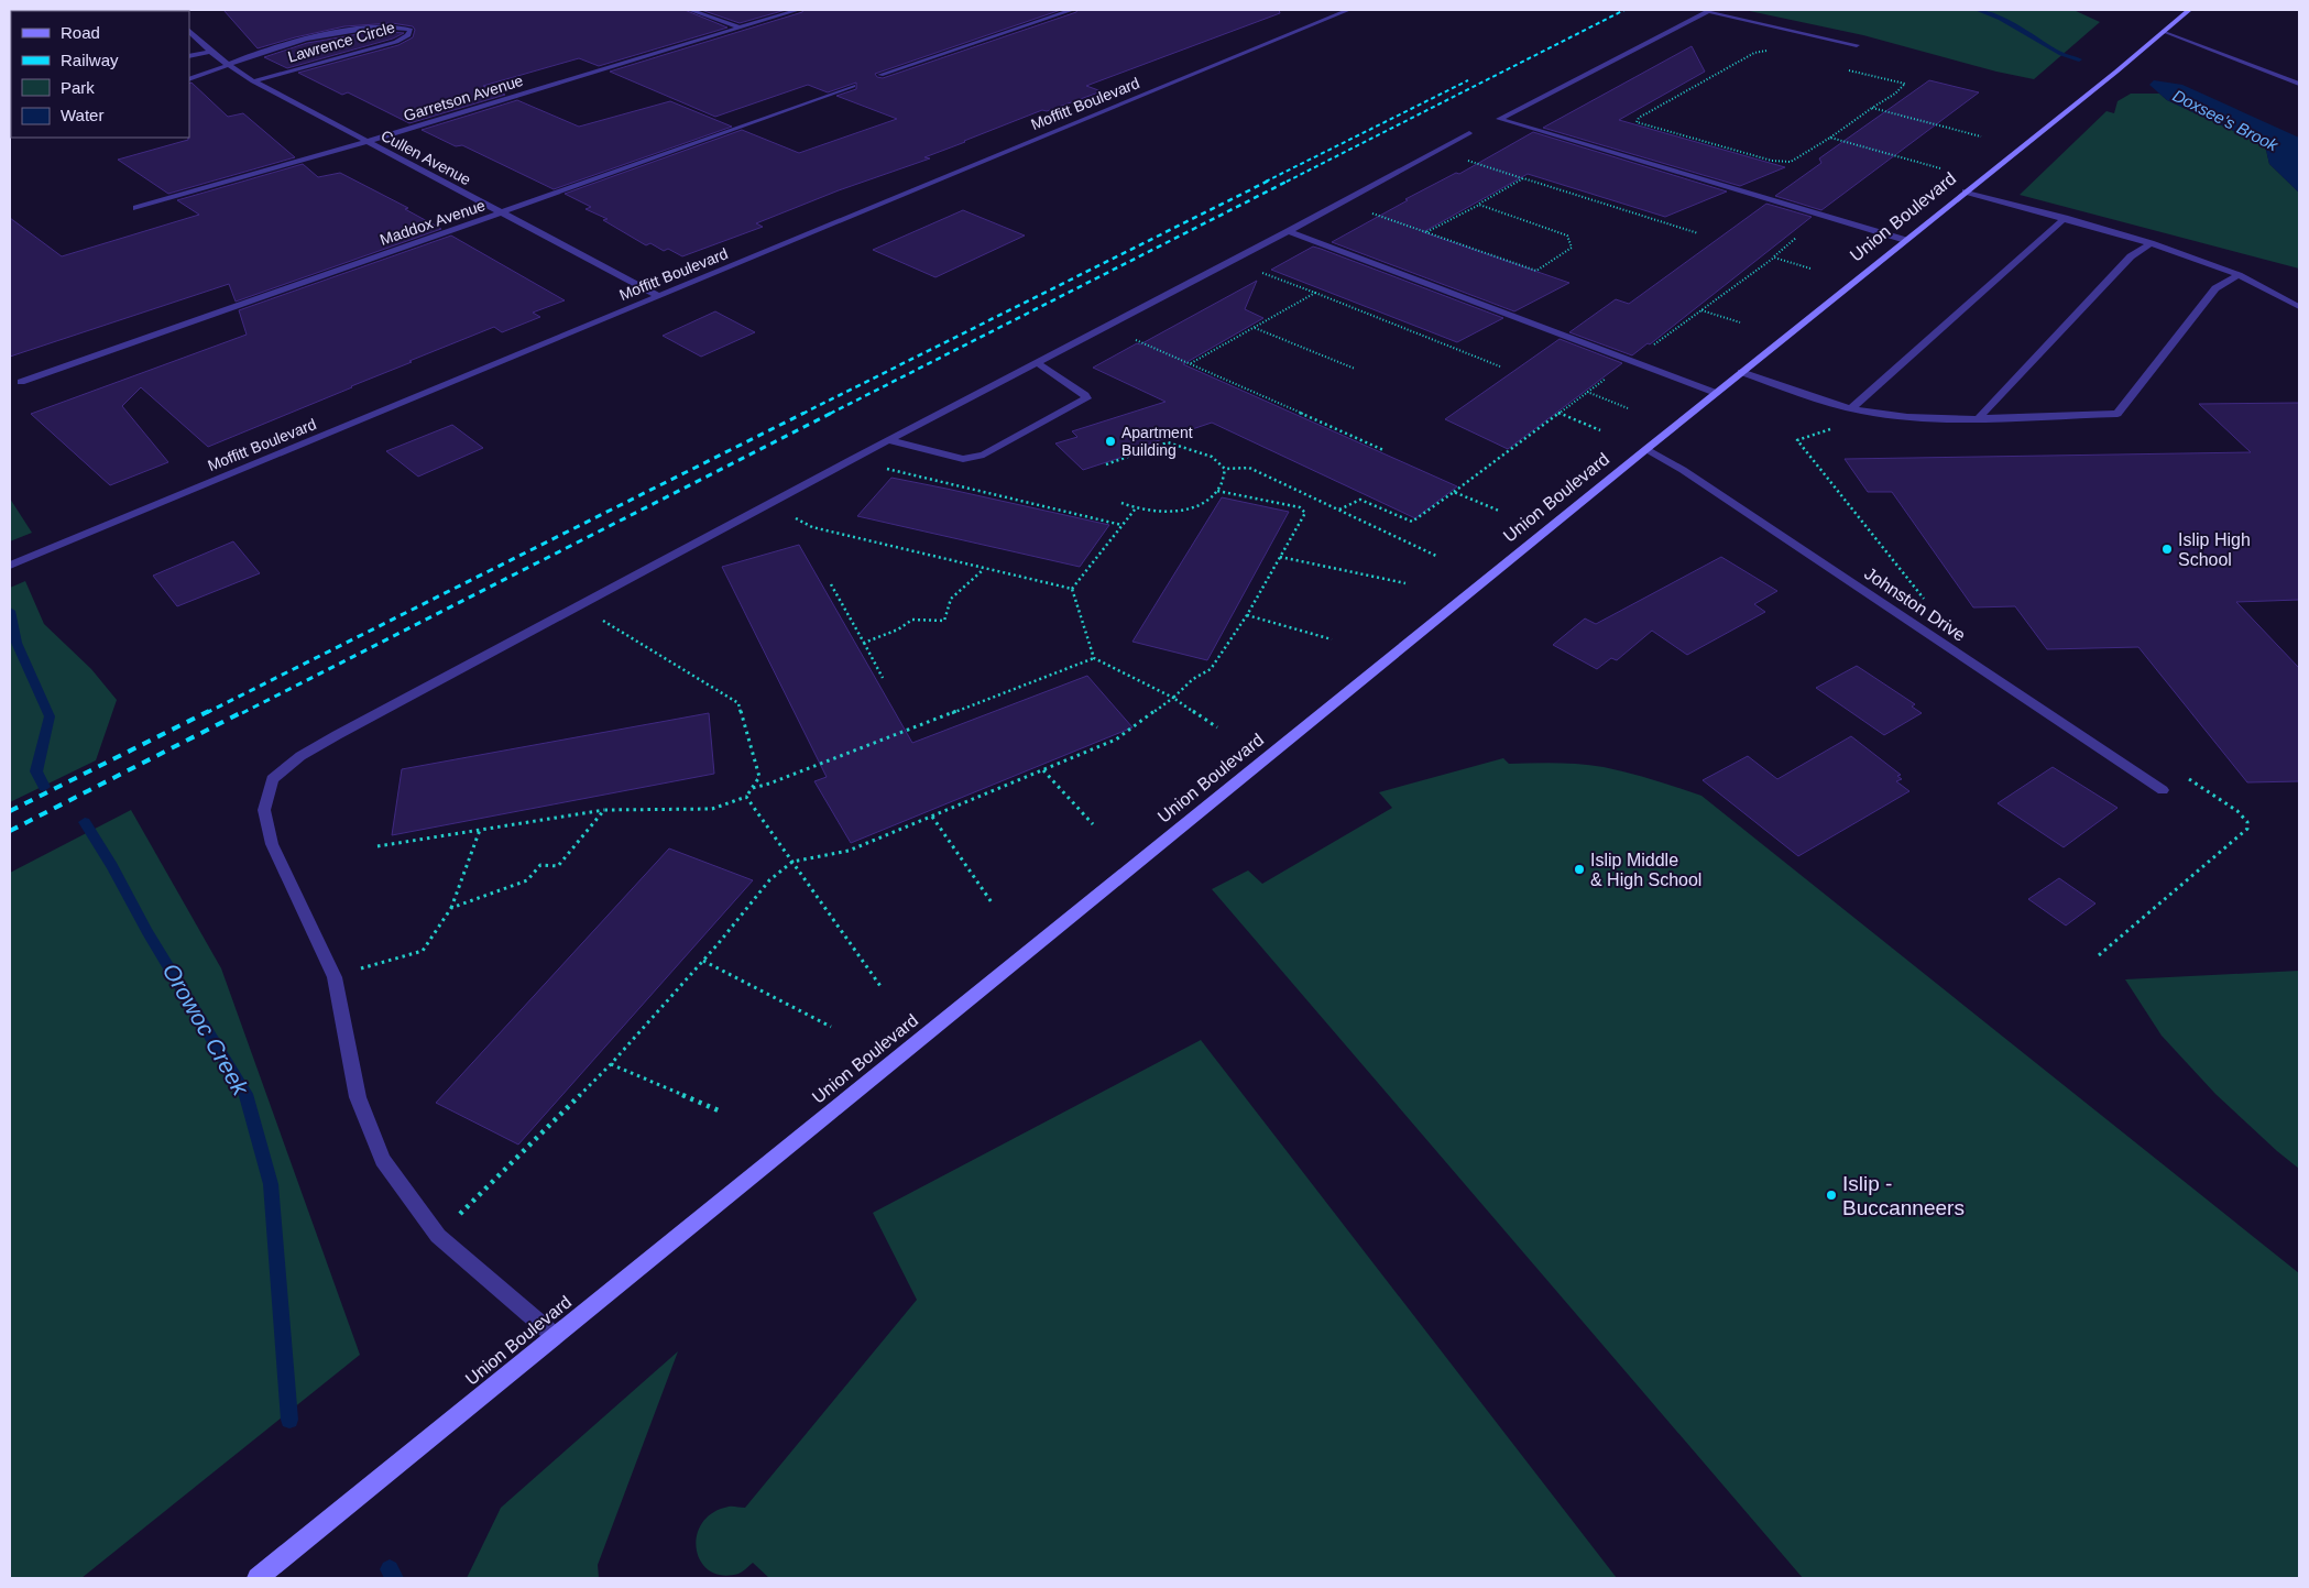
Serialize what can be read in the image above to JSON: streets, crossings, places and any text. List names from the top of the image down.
{
  "streets": {
    "main road": ["Union Boulevard"],
    "street": [
      "Lawrence Circle",
      "Garretson Avenue",
      "Moffitt Boulevard",
      "Cullen Avenue",
      "Maddox Avenue",
      "Johnston Drive"
    ]
  },
  "crossings": [
    ["Lawrence Circle", "Cullen Avenue"],
    ["Garretson Avenue", "Cullen Avenue"],
    ["Moffitt Boulevard", "Cullen Avenue"],
    ["Cullen Avenue", "Maddox Avenue"],
    ["Union Boulevard", "Johnston Drive"]
  ],
  "water": ["Doxsee's Brook", "Orowoc Creek"],
  "places": [
    "Apartment Building",
    "Islip High School",
    "Islip Middle & High School",
    "Islip - Buccanneers"
  ],
  "legend": [
    "Road",
    "Railway",
    "Park",
    "Water"
  ]
}
